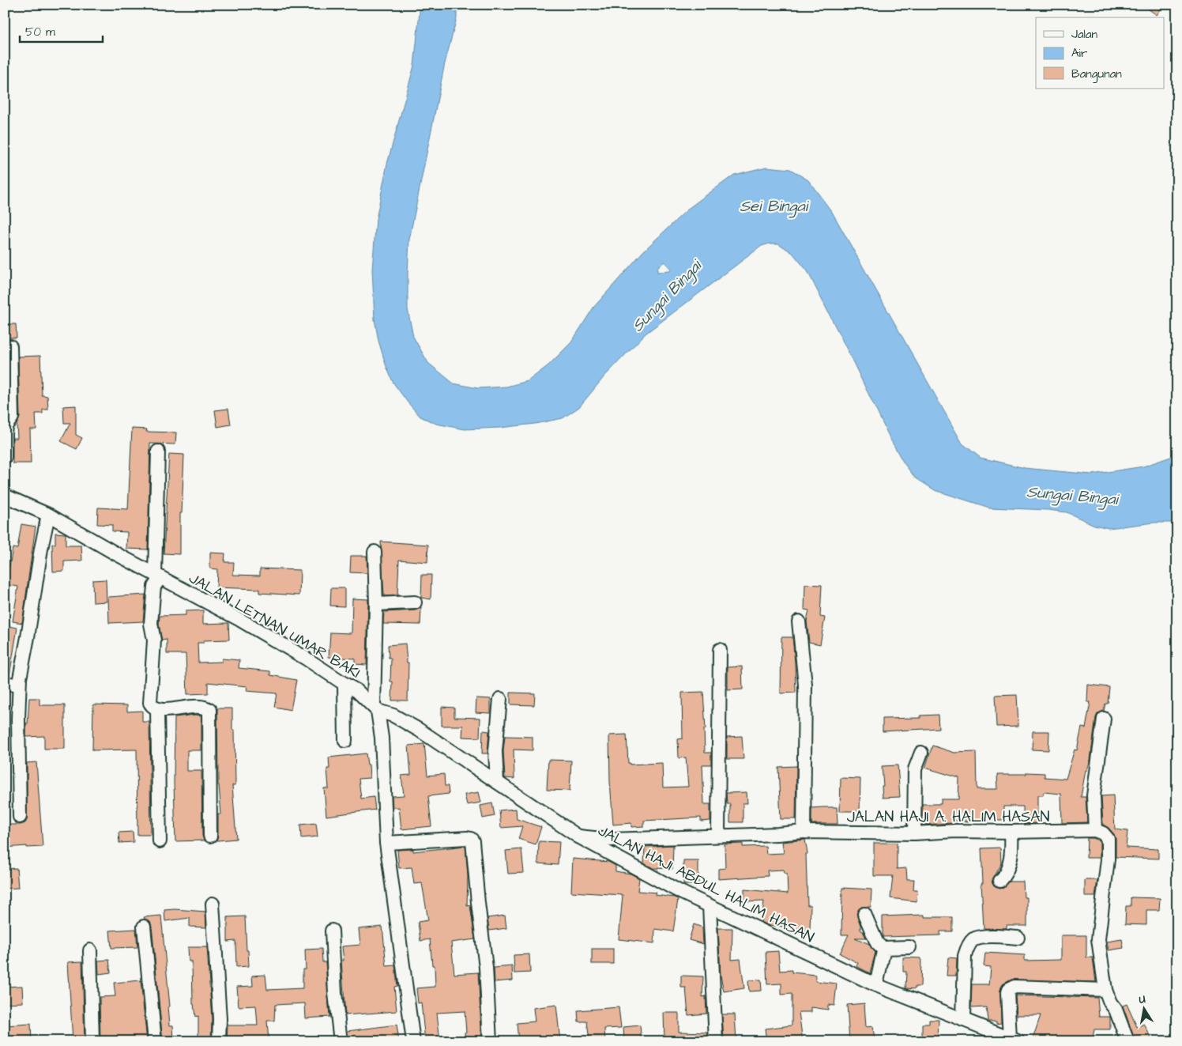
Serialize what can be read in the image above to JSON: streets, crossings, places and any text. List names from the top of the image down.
{
  "streets": {
    "street": ["JALAN LETNAN UMAR BAKI", "JALAN HAJI A. HALIM HASAN", "JALAN HAJI ABDUL HALIM HASAN"]
  },
  "crossings": [
    ["JALAN LETNAN UMAR BAKI", "JALAN HAJI ABDUL HALIM HASAN"],
    ["JALAN HAJI A. HALIM HASAN", "JALAN HAJI ABDUL HALIM HASAN"]
  ],
  "water": ["Sei Bingai", "Sungai Bingai"],
  "legend": ["Jalan", "Air", "Bangunan"],
  "scale_bar": "50 m",
  "north": "top"
}
